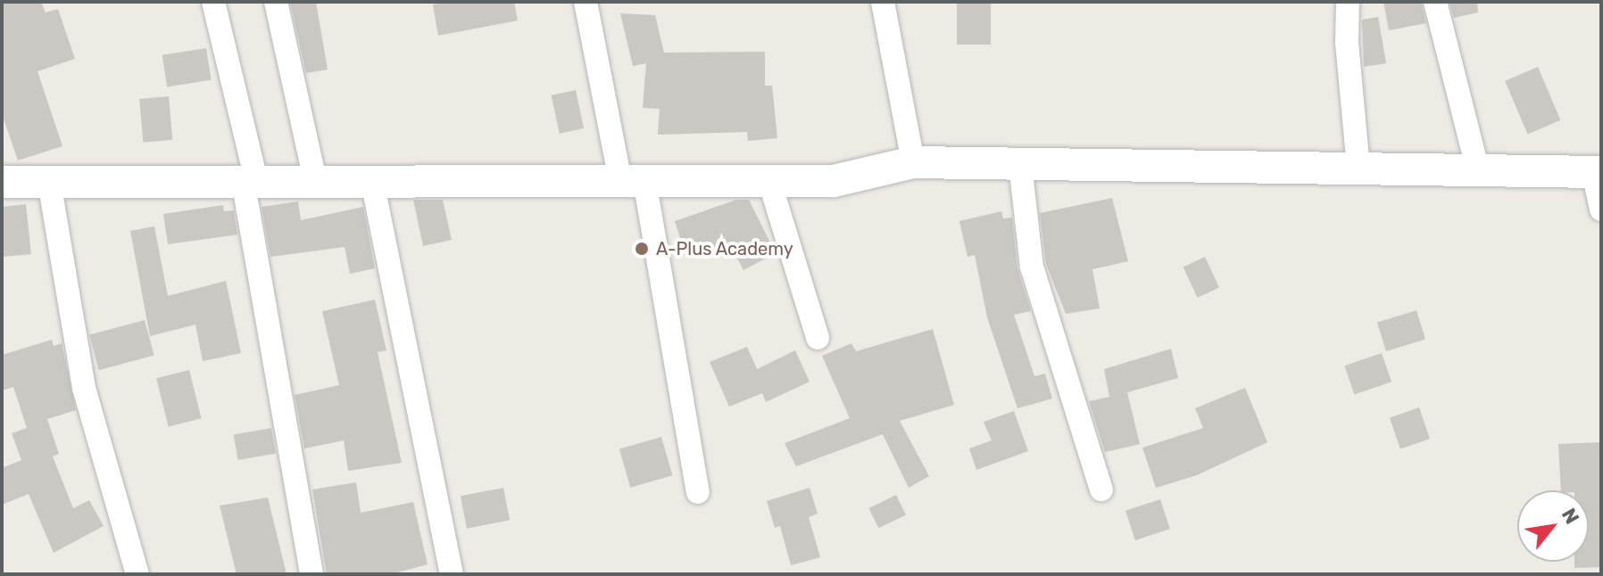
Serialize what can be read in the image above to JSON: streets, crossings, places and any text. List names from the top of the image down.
{
  "places": ["A-Plus Academy"],
  "north": "top right"
}
